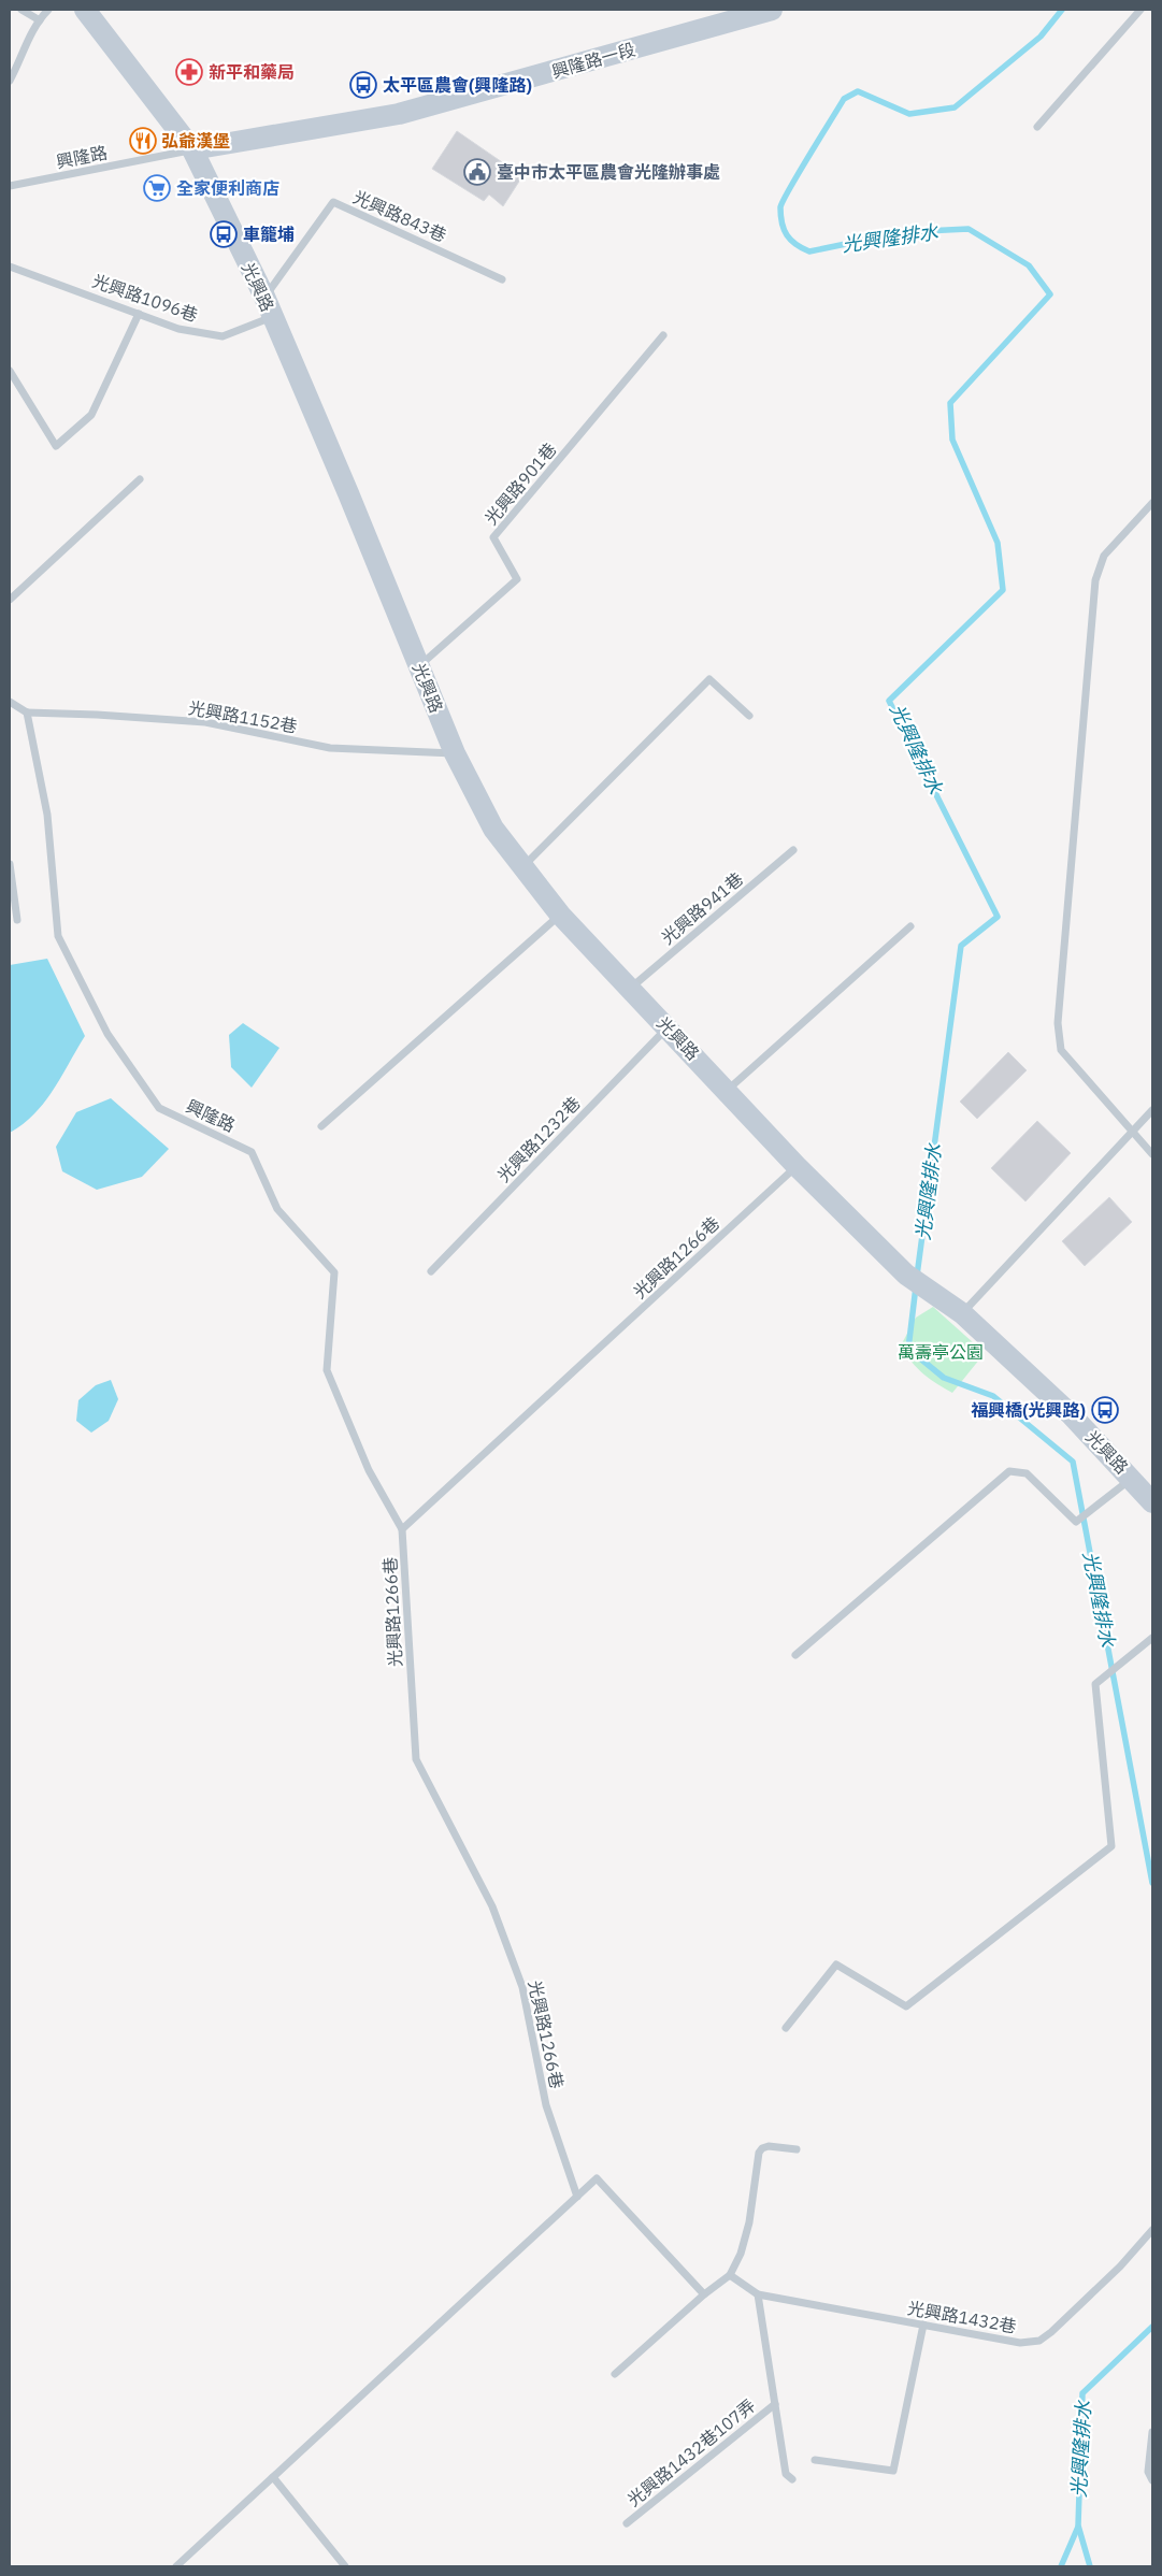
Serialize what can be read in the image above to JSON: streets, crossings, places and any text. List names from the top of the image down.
{
  "streets": {
    "main road": ["興隆路一段", "光興路"],
    "lane": [
      "興隆路",
      "光興路843巷",
      "光興路1096巷",
      "光興路901巷",
      "光興路1152巷",
      "光興路941巷",
      "光興路1232巷",
      "光興路1266巷",
      "光興路1432巷",
      "光興路1432巷107弄"
    ]
  },
  "crossings": [
    ["興隆路一段", "興隆路"],
    ["興隆路一段", "光興路"],
    ["興隆路", "光興路"],
    ["興隆路", "光興路1152巷"],
    ["興隆路", "光興路1266巷"],
    ["光興路843巷", "光興路"],
    ["光興路", "光興路1096巷"],
    ["光興路", "光興路901巷"],
    ["光興路", "光興路1152巷"],
    ["光興路", "光興路941巷"],
    ["光興路", "光興路1232巷"],
    ["光興路", "光興路1266巷"]
  ],
  "water": ["光興隆排水"],
  "parks": ["萬壽亭公園"],
  "places": {
    "pharmacy": ["新平和藥局"],
    "bus stop": ["太平區農會(興隆路)", "車籠埔", "福興橋(光興路)"],
    "restaurant": ["弘爺漢堡"],
    "public building": ["臺中市太平區農會光隆辦事處"],
    "supermarket": ["全家便利商店"]
  }
}
